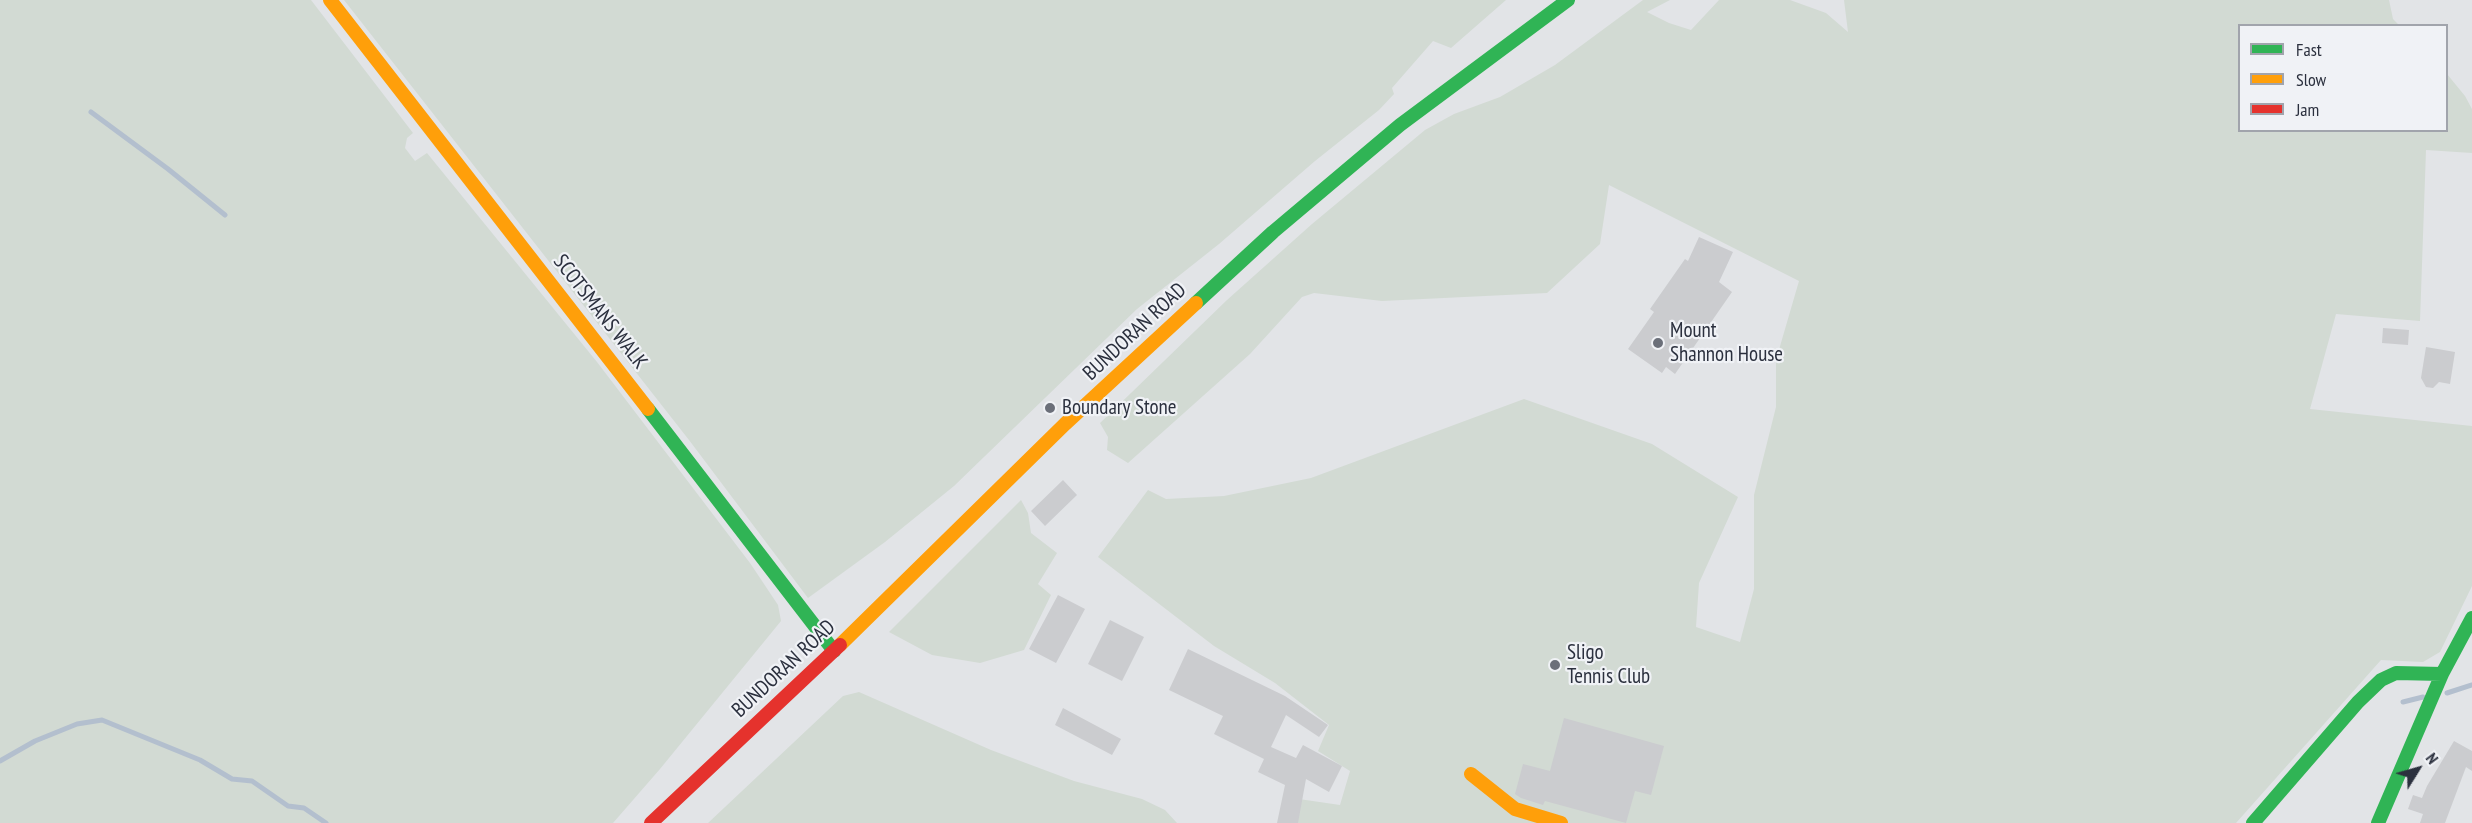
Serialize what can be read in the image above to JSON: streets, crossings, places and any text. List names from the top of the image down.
{
  "streets": {
    "main road": ["SCOTSMANS WALK", "BUNDORAN ROAD"]
  },
  "crossings": [
    ["SCOTSMANS WALK", "BUNDORAN ROAD"]
  ],
  "places": ["Mount Shannon House", "Boundary Stone", "Sligo Tennis Club"],
  "legend": ["Fast", "Slow", "Jam"],
  "north": "top right"
}
